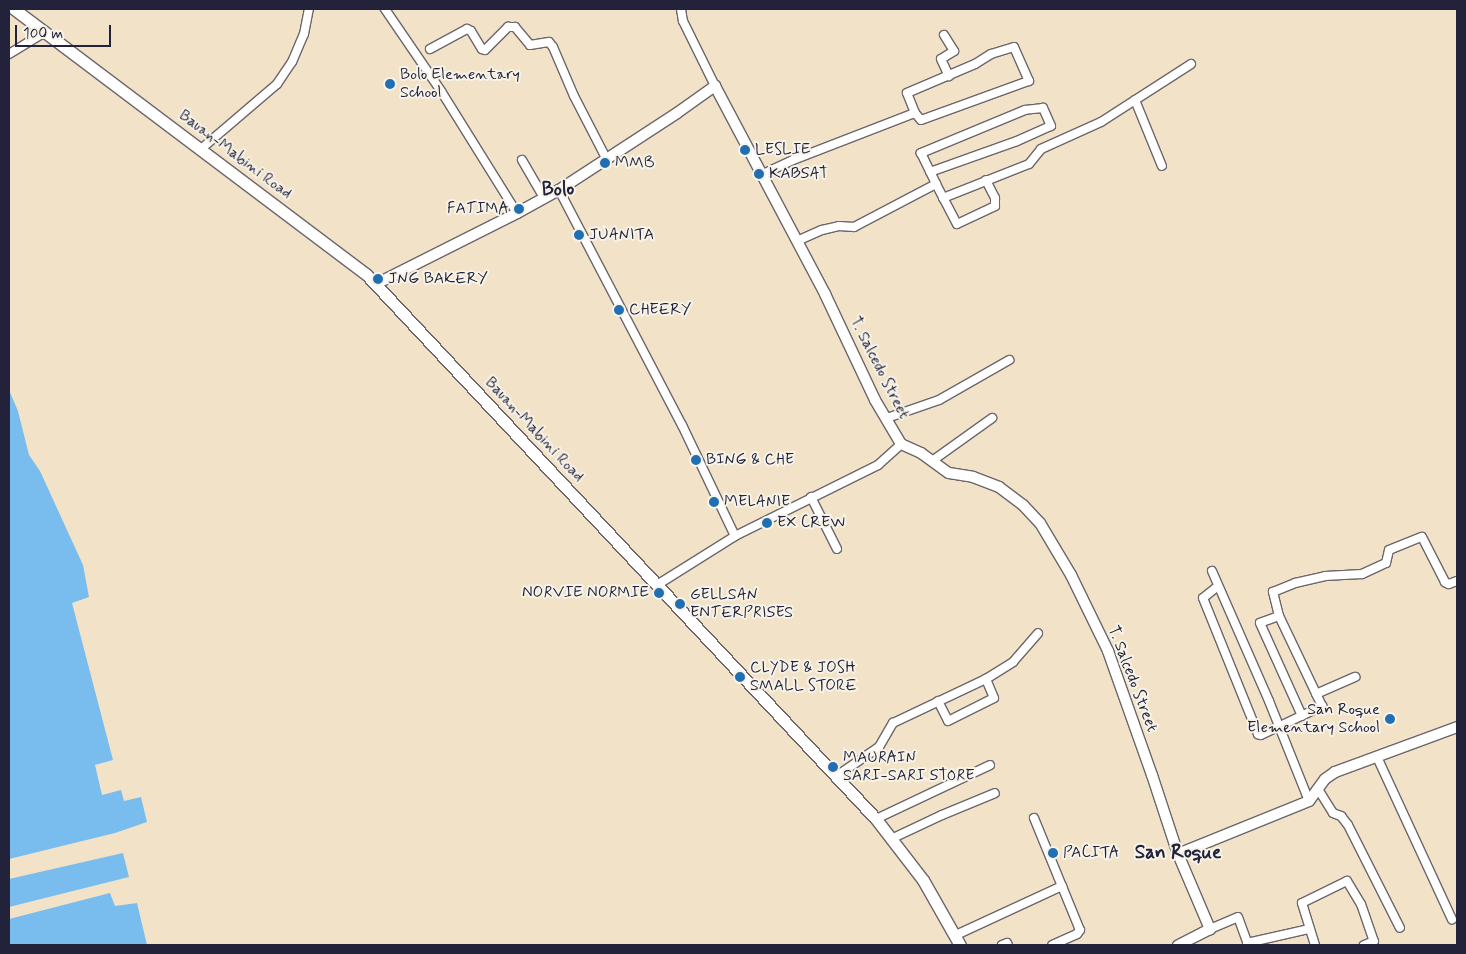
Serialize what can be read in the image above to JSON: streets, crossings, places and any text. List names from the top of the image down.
{
  "streets": {
    "main road": ["Bauan-Mabini Road"],
    "street": ["T. Salcedo Street"]
  },
  "districts": ["Bolo", "San Roque"],
  "places": [
    "Bolo Elementary School",
    "LESLIE",
    "MMB",
    "KABSAT",
    "FATIMA",
    "JUANITA",
    "JNG BAKERY",
    "CHEERY",
    "BING & CHE",
    "MELANIE",
    "EX CREW",
    "NORVIE NORMIE",
    "GELLSAN ENTERPRISES",
    "CLYDE & JOSH SMALL STORE",
    "San Roque Elementary School",
    "MAURAIN SARI-SARI STORE",
    "PACITA"
  ],
  "scale_bar": "100 m"
}
